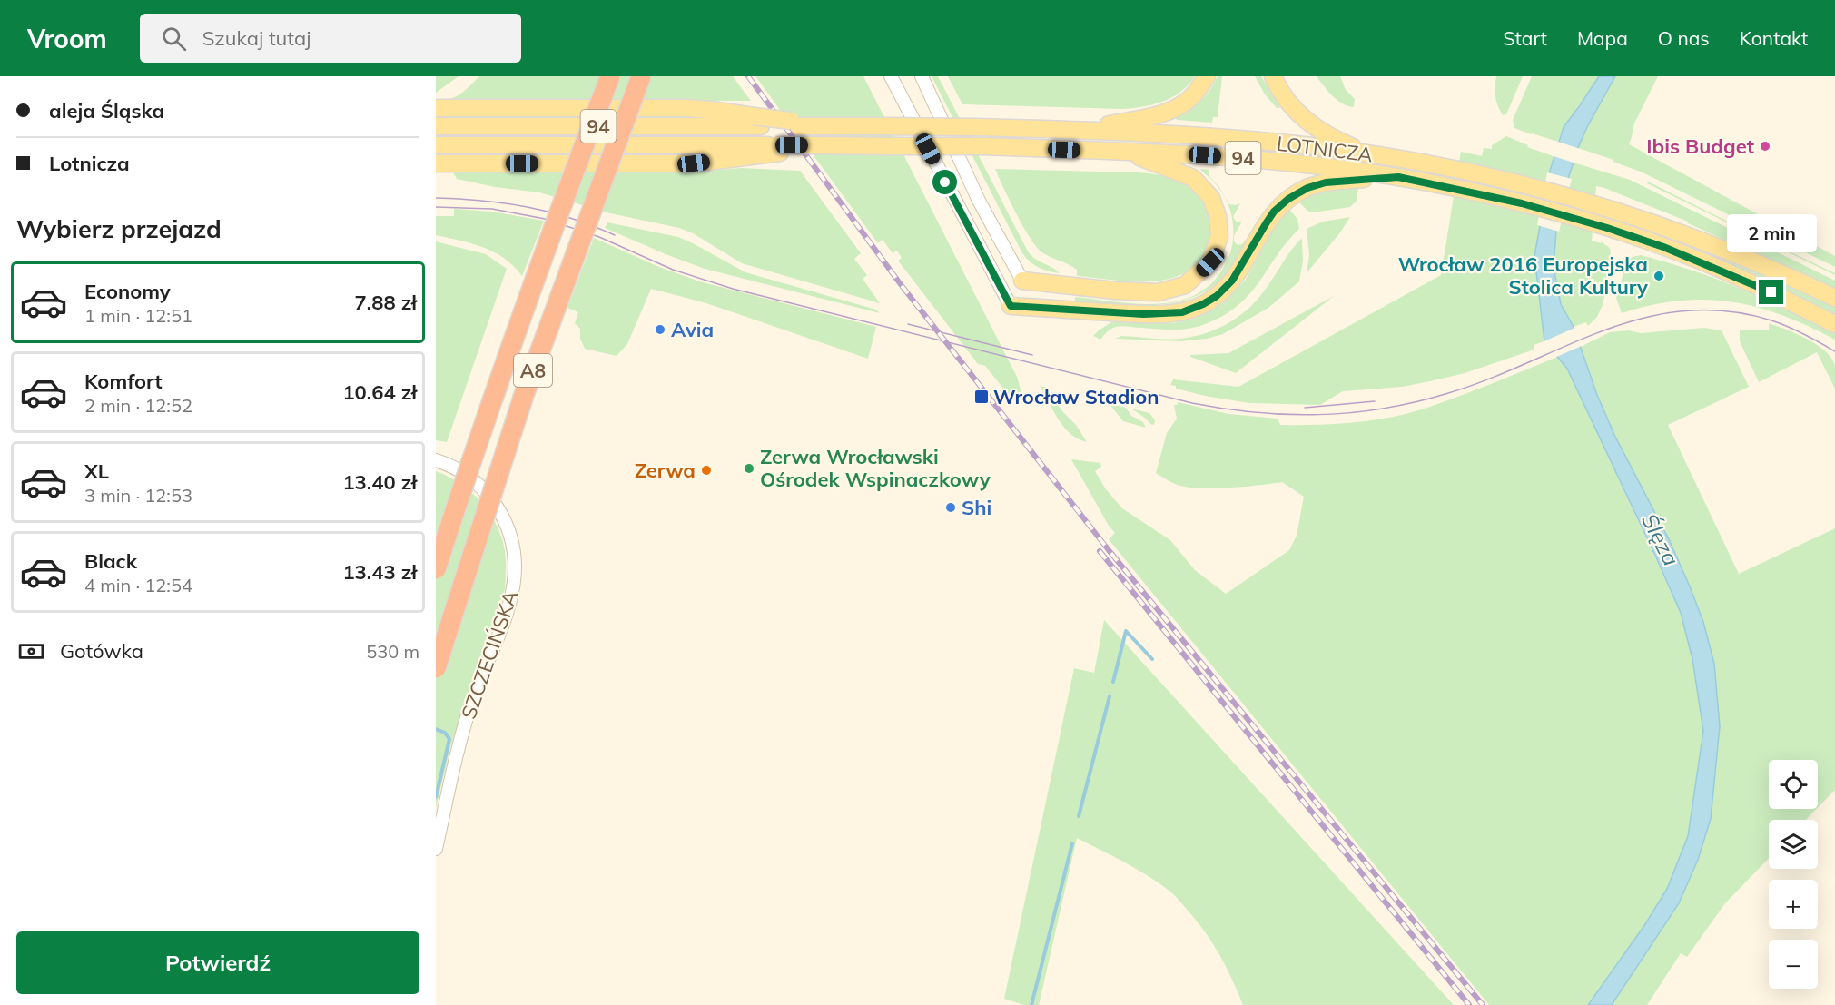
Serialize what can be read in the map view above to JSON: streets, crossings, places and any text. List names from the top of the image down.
{
  "streets": {
    "highway": ["A8"],
    "main road": ["94", "LOTNICZA"],
    "street": ["SZCZECIŃSKA"]
  },
  "crossings": [
    ["94", "LOTNICZA"]
  ],
  "water": ["Ślęza"],
  "places": {
    "other": [
      "Ibis Budget",
      "Wrocław 2016 Europejska Stolica Kultury",
      "Avia",
      "Zerwa Wrocławski Ośrodek Wspinaczkowy",
      "Zerwa",
      "Shi"
    ],
    "transit": ["Wrocław Stadion"]
  },
  "page": {
    "header": "Vroom",
    "search": "Szukaj tutaj",
    "nav": [
      "Start",
      "Mapa",
      "O nas",
      "Kontakt"
    ],
    "banner": ["aleja Śląska", "Lotnicza"],
    "heading": "Wybierz przejazd",
    "bubble": "2 min",
    "list": [
      {
        "name": "Economy",
        "note": "1 min · 12:51",
        "value": "7.88 zł"
      },
      {
        "name": "Komfort",
        "note": "2 min · 12:52",
        "value": "10.64 zł"
      },
      {
        "name": "XL",
        "note": "3 min · 12:53",
        "value": "13.40 zł"
      },
      {
        "name": "Black",
        "note": "4 min · 12:54",
        "value": "13.43 zł"
      }
    ],
    "pay": ["Gotówka", "530 m"],
    "map_buttons": ["+", "−"],
    "buttons": "Potwierdź"
  }
}
